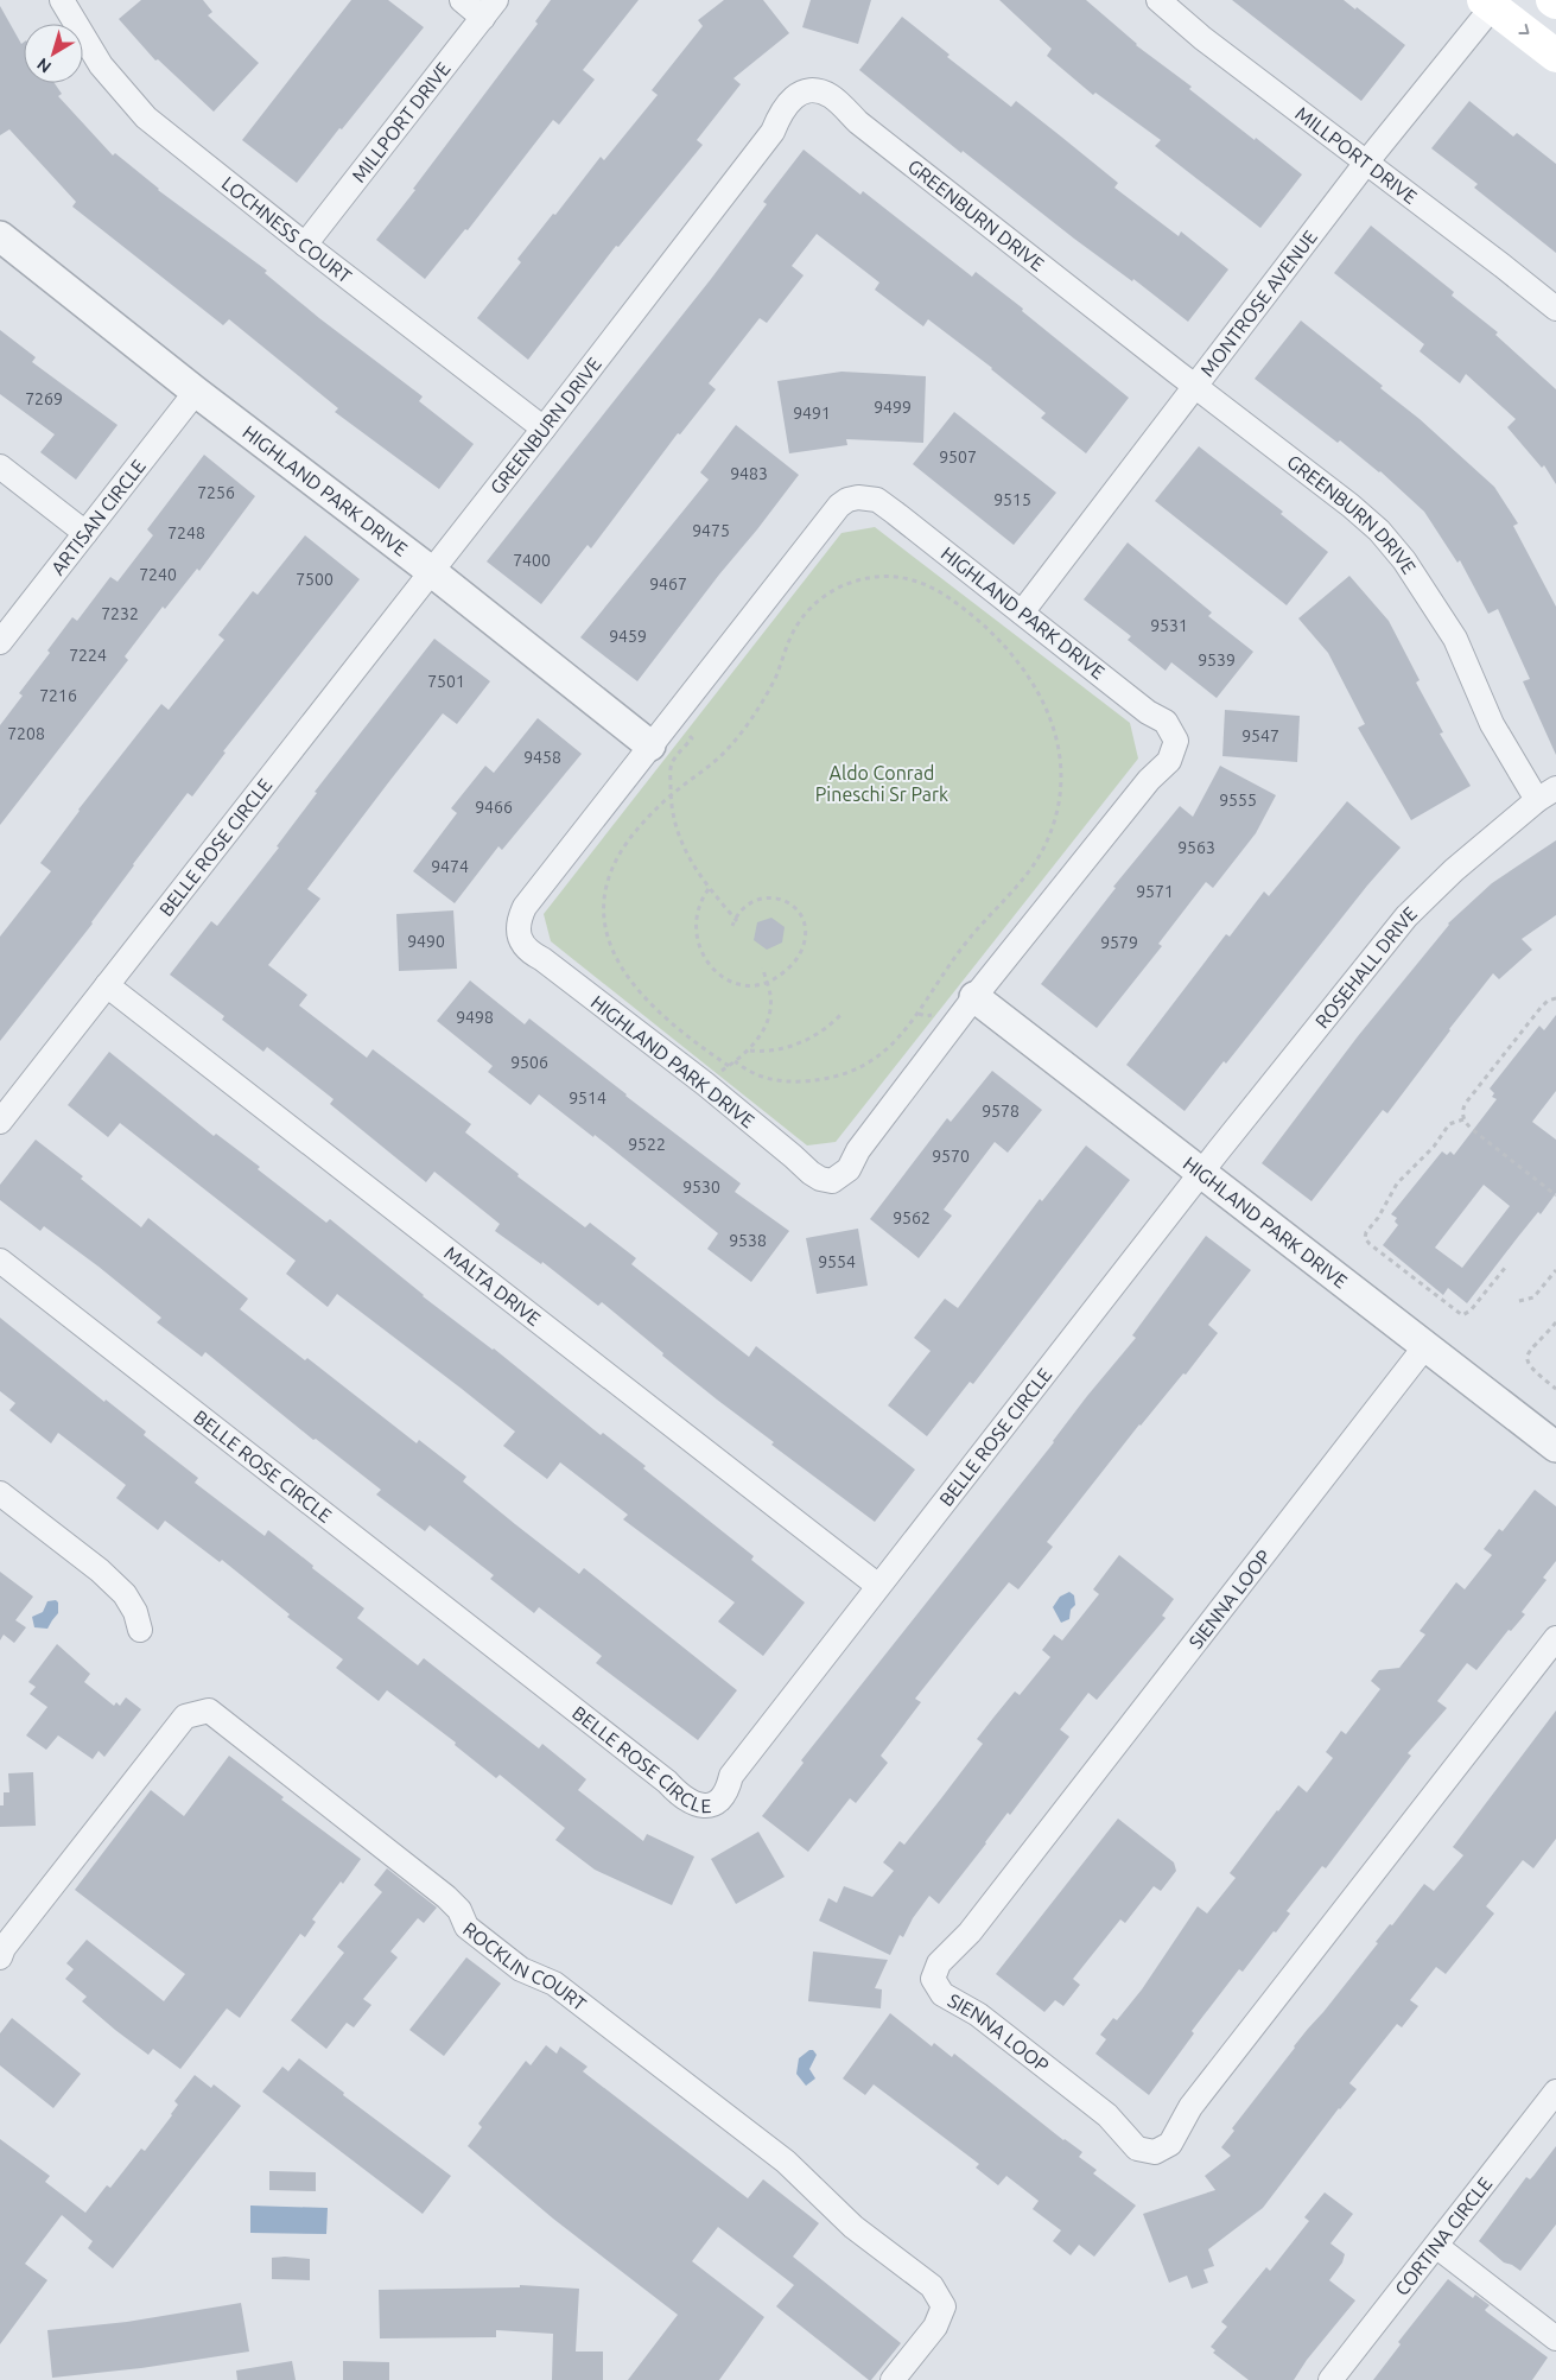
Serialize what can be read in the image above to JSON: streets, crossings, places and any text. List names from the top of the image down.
{
  "streets": {
    "street": [
      "MILLPORT DRIVE",
      "GREENBURN DRIVE",
      "LOCHNESS COURT",
      "MONTROSE AVENUE",
      "HIGHLAND PARK DRIVE",
      "ARTISAN CIRCLE",
      "BELLE ROSE CIRCLE",
      "ROSEHALL DRIVE",
      "MALTA DRIVE",
      "SIENNA LOOP",
      "ROCKLIN COURT",
      "CORTINA CIRCLE"
    ]
  },
  "crossings": [
    ["MILLPORT DRIVE", "LOCHNESS COURT"],
    ["MILLPORT DRIVE", "MONTROSE AVENUE"],
    ["GREENBURN DRIVE", "LOCHNESS COURT"],
    ["GREENBURN DRIVE", "MONTROSE AVENUE"],
    ["GREENBURN DRIVE", "HIGHLAND PARK DRIVE"],
    ["GREENBURN DRIVE", "BELLE ROSE CIRCLE"],
    ["GREENBURN DRIVE", "ROSEHALL DRIVE"],
    ["MONTROSE AVENUE", "HIGHLAND PARK DRIVE"],
    ["HIGHLAND PARK DRIVE", "ARTISAN CIRCLE"],
    ["HIGHLAND PARK DRIVE", "BELLE ROSE CIRCLE"],
    ["HIGHLAND PARK DRIVE", "ROSEHALL DRIVE"],
    ["HIGHLAND PARK DRIVE", "SIENNA LOOP"],
    ["BELLE ROSE CIRCLE", "ROSEHALL DRIVE"],
    ["BELLE ROSE CIRCLE", "MALTA DRIVE"]
  ],
  "parks": ["Aldo Conrad Pineschi Sr Park"],
  "house_numbers": [
    "7269",
    "9499",
    "9491",
    "9507",
    "9483",
    "7256",
    "9515",
    "9475",
    "7248",
    "7400",
    "7240",
    "7500",
    "9467",
    "7232",
    "9531",
    "9459",
    "7224",
    "9539",
    "7501",
    "7216",
    "7208",
    "9547",
    "9458",
    "9555",
    "9466",
    "9563",
    "9474",
    "9571",
    "9490",
    "9579",
    "9498",
    "9506",
    "9514",
    "9578",
    "9522",
    "9570",
    "9530",
    "9562",
    "9538",
    "9554"
  ],
  "north": "bottom left"
}
